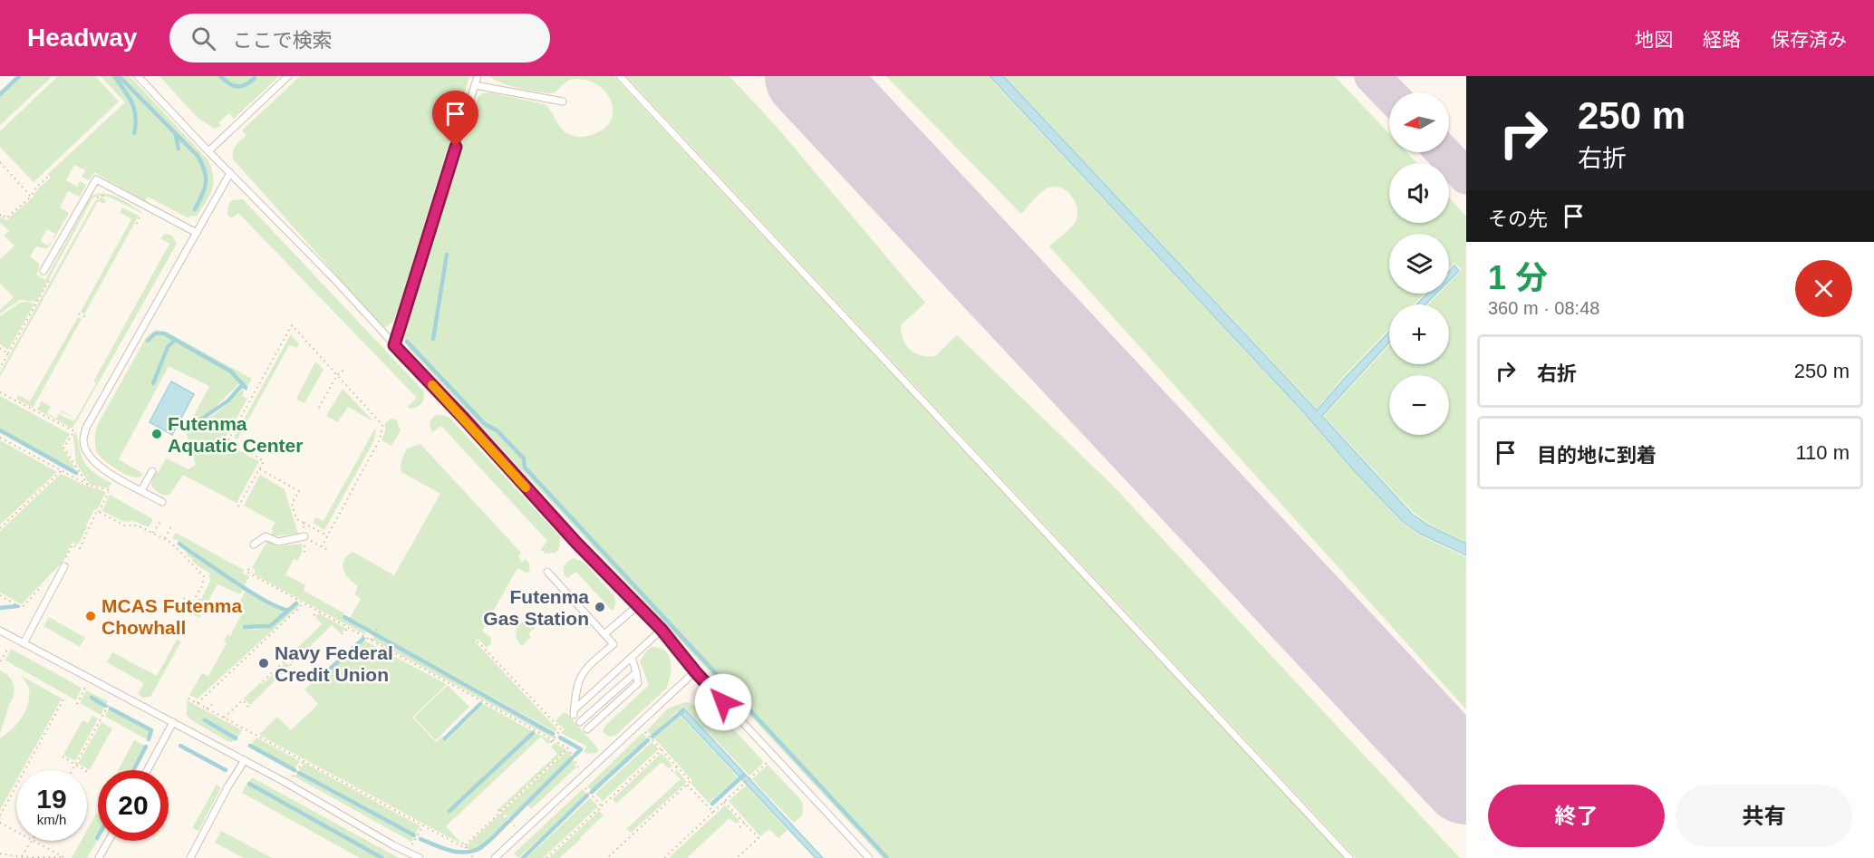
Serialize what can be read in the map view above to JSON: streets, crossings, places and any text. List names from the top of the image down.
{
  "places": [
    "Futenma Aquatic Center",
    "Futenma Gas Station",
    "MCAS Futenma Chowhall",
    "Navy Federal Credit Union"
  ],
  "north": "left",
  "page": {
    "header": "Headway",
    "search": "ここで検索",
    "nav": ["地図", "経路", "保存済み"],
    "turn": ["250 m", "右折"],
    "map_buttons": ["+", "−"],
    "then": "その先",
    "heading": ["1 分", "360 m · 08:48"],
    "list": [
      {
        "name": "右折",
        "value": "250 m"
      },
      {
        "name": "目的地に到着",
        "value": "110 m"
      }
    ],
    "speed": "19 km/h",
    "limit": "20",
    "buttons": ["終了", "共有"]
  }
}
